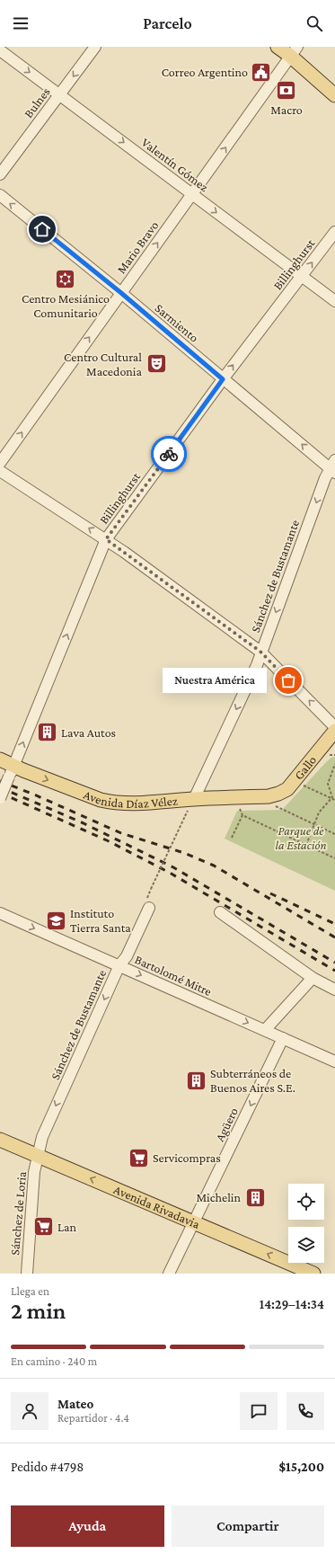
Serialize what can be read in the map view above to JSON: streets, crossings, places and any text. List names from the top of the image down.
{
  "streets": {
    "main road": ["Gallo", "Avenida Díaz Vélez", "Avenida Rivadavia"],
    "street": [
      "Bulnes",
      "Valentín Gómez",
      "Mario Bravo",
      "Billinghurst",
      "Sarmiento",
      "Sánchez de Bustamante",
      "Bartolomé Mitre",
      "Agüero",
      "Sánchez de Loria"
    ]
  },
  "crossings": [
    ["Bulnes", "Valentín Gómez"],
    ["Valentín Gómez", "Mario Bravo"],
    ["Valentín Gómez", "Billinghurst"],
    ["Mario Bravo", "Sarmiento"],
    ["Billinghurst", "Sarmiento"],
    ["Billinghurst", "Avenida Díaz Vélez"],
    ["Sarmiento", "Sánchez de Bustamante"],
    ["Sánchez de Bustamante", "Avenida Díaz Vélez"],
    ["Sánchez de Bustamante", "Bartolomé Mitre"],
    ["Sánchez de Bustamante", "Avenida Rivadavia"],
    ["Sánchez de Bustamante", "Sánchez de Loria"],
    ["Gallo", "Avenida Díaz Vélez"],
    ["Bartolomé Mitre", "Agüero"],
    ["Agüero", "Avenida Rivadavia"],
    ["Avenida Rivadavia", "Sánchez de Loria"]
  ],
  "one_way": [
    "Bulnes",
    "Valentín Gómez",
    "Mario Bravo",
    "Billinghurst",
    "Sarmiento",
    "Sánchez de Bustamante",
    "Avenida Díaz Vélez",
    "Agüero",
    "Avenida Rivadavia"
  ],
  "parks": ["Parque de la Estación"],
  "places": {
    "public building": ["Correo Argentino"],
    "bank": ["Macro"],
    "synagogue": ["Centro Mesiánico Comunitario"],
    "theatre": ["Centro Cultural Macedonia"],
    "other": ["Nuestra América"],
    "building": ["Lava Autos", "Subterráneos de Buenos Aires S.E.", "Michelin"],
    "school or university": ["Instituto Tierra Santa"],
    "supermarket": ["Servicompras", "Lan"]
  },
  "page": {
    "header": "Parcelo",
    "bubble": "Nuestra América",
    "heading": ["2 min", "Llega en", "14:29–14:34"],
    "panel": [
      "Mateo",
      "Repartidor · 4.4",
      "Pedido #4798",
      "$15,200"
    ],
    "bar": "En camino · 240 m",
    "buttons": ["Ayuda", "Compartir"]
  }
}
